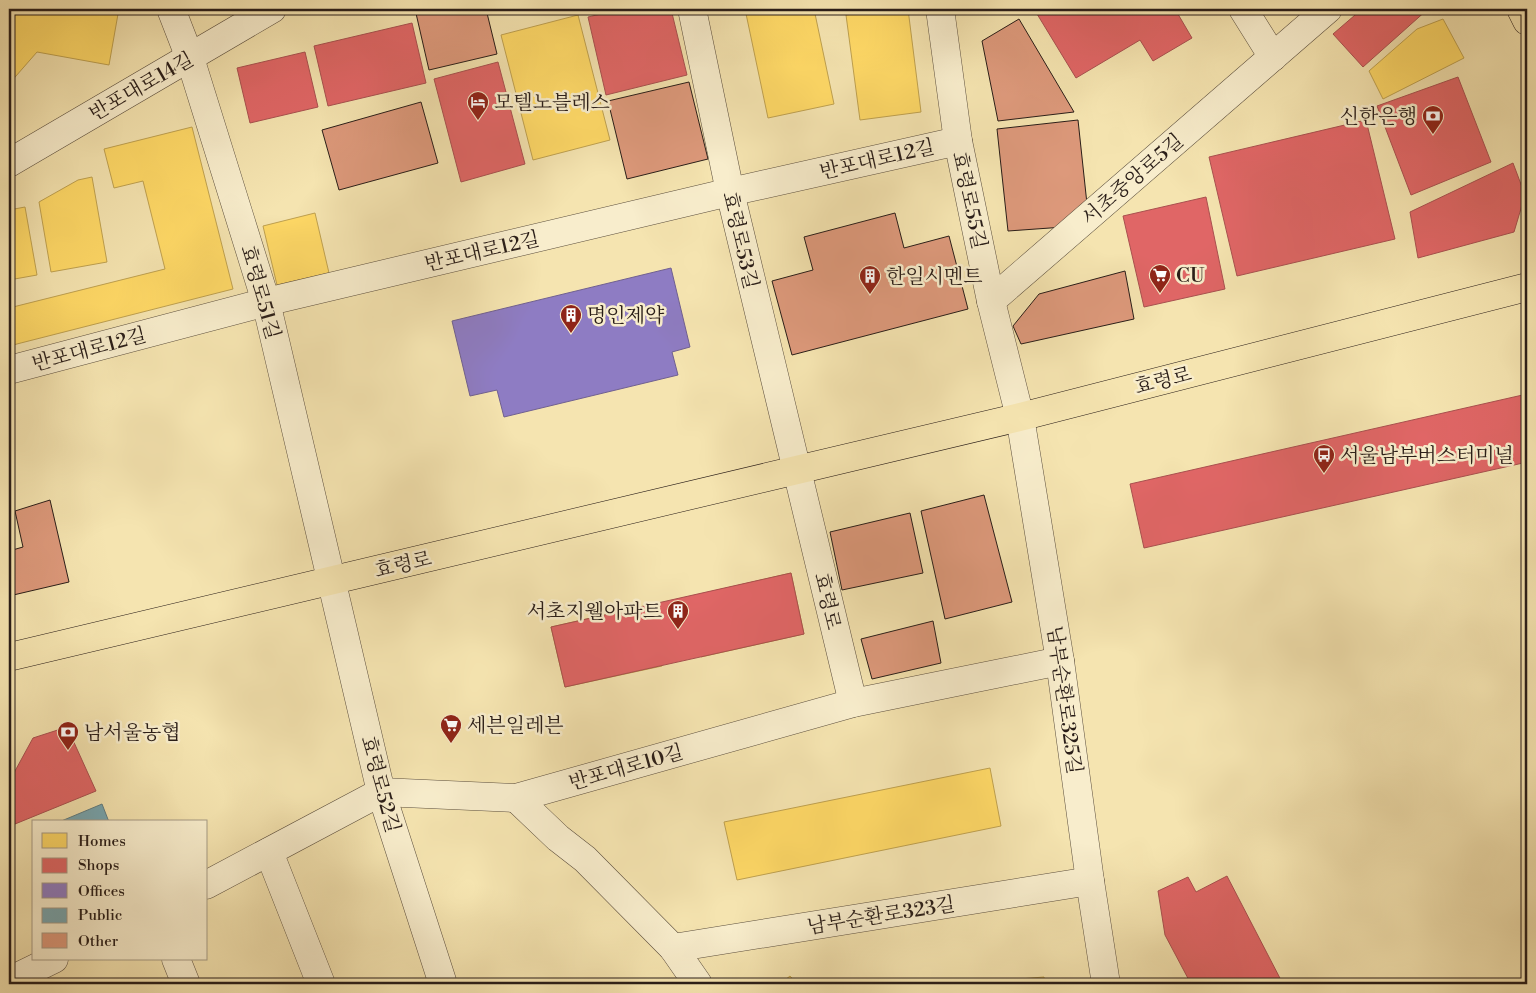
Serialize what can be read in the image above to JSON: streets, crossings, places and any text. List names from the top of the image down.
{
  "streets": {
    "main road": ["효령로"],
    "street": [
      "반포대로14길",
      "반포대로12길",
      "서초중앙로5길",
      "효령로55길",
      "효령로53길",
      "효령로51길",
      "남부순환로325길",
      "반포대로10길",
      "효령로52길",
      "남부순환로323길"
    ]
  },
  "crossings": [
    ["반포대로14길", "효령로51길"],
    ["반포대로12길", "효령로55길"],
    ["반포대로12길", "효령로53길"],
    ["반포대로12길", "효령로51길"],
    ["서초중앙로5길", "효령로55길"],
    ["효령로55길", "효령로"],
    ["효령로55길", "남부순환로325길"],
    ["효령로53길", "효령로"],
    ["효령로51길", "효령로"],
    ["효령로51길", "효령로52길"],
    ["효령로", "남부순환로325길"],
    ["효령로", "반포대로10길"],
    ["효령로", "효령로52길"],
    ["남부순환로325길", "반포대로10길"],
    ["남부순환로325길", "남부순환로323길"],
    ["반포대로10길", "효령로52길"]
  ],
  "places": {
    "hotel": ["모텔노블레스"],
    "bank": ["신한은행", "남서울농협"],
    "supermarket": ["CU", "세븐일레븐"],
    "building": ["한일시멘트", "명인제약", "서초지웰아파트"],
    "bus stop": ["서울남부버스터미널"]
  },
  "legend": [
    "Homes",
    "Shops",
    "Offices",
    "Public",
    "Other"
  ]
}
